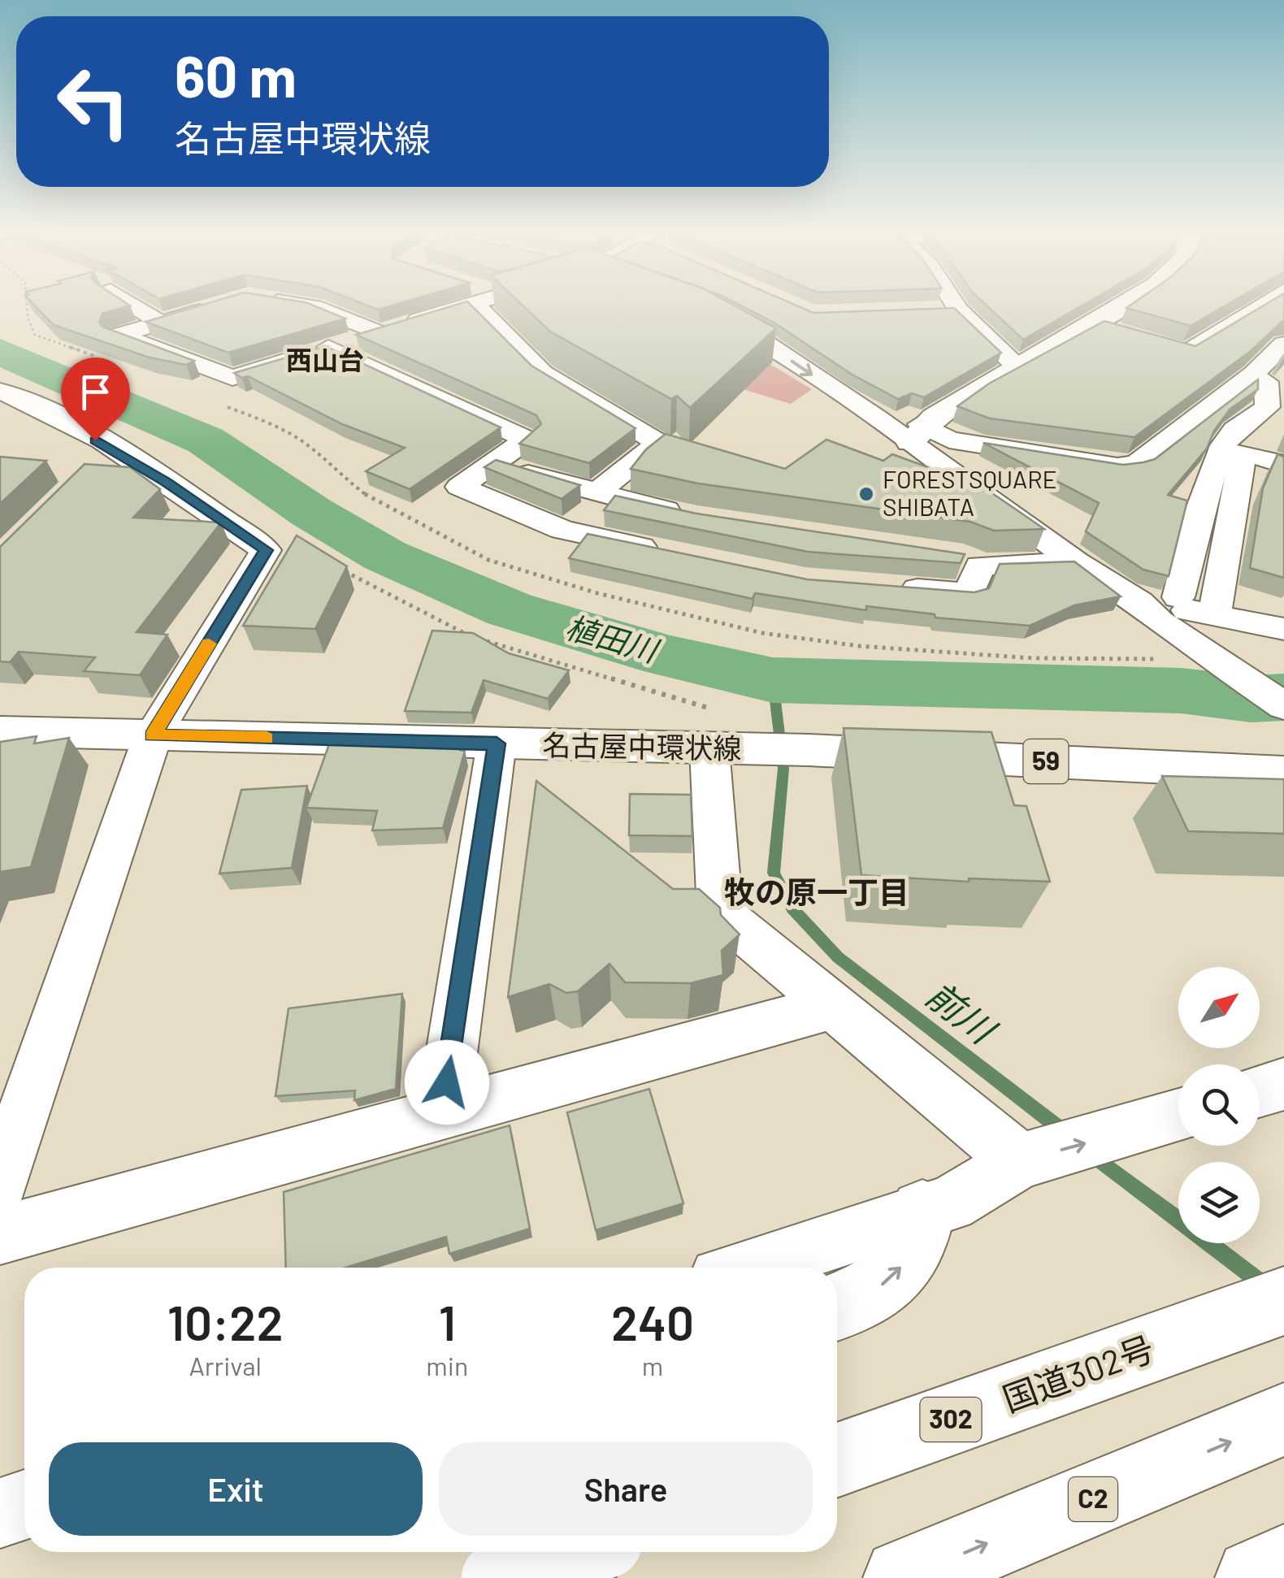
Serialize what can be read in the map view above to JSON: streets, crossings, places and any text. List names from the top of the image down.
{
  "streets": {
    "main road": [
      "名古屋中環状線",
      "59",
      "国道302号",
      "302",
      "C2"
    ]
  },
  "districts": ["西山台", "牧の原一丁目"],
  "water": ["植田川", "前川"],
  "places": ["FORESTSQUARE SHIBATA"],
  "north": "top right",
  "page": {
    "turn": ["60 m", "名古屋中環状線"],
    "eta": [
      "10:22",
      "Arrival",
      "1",
      "min",
      "240",
      "m"
    ],
    "buttons": ["Exit", "Share"]
  }
}
